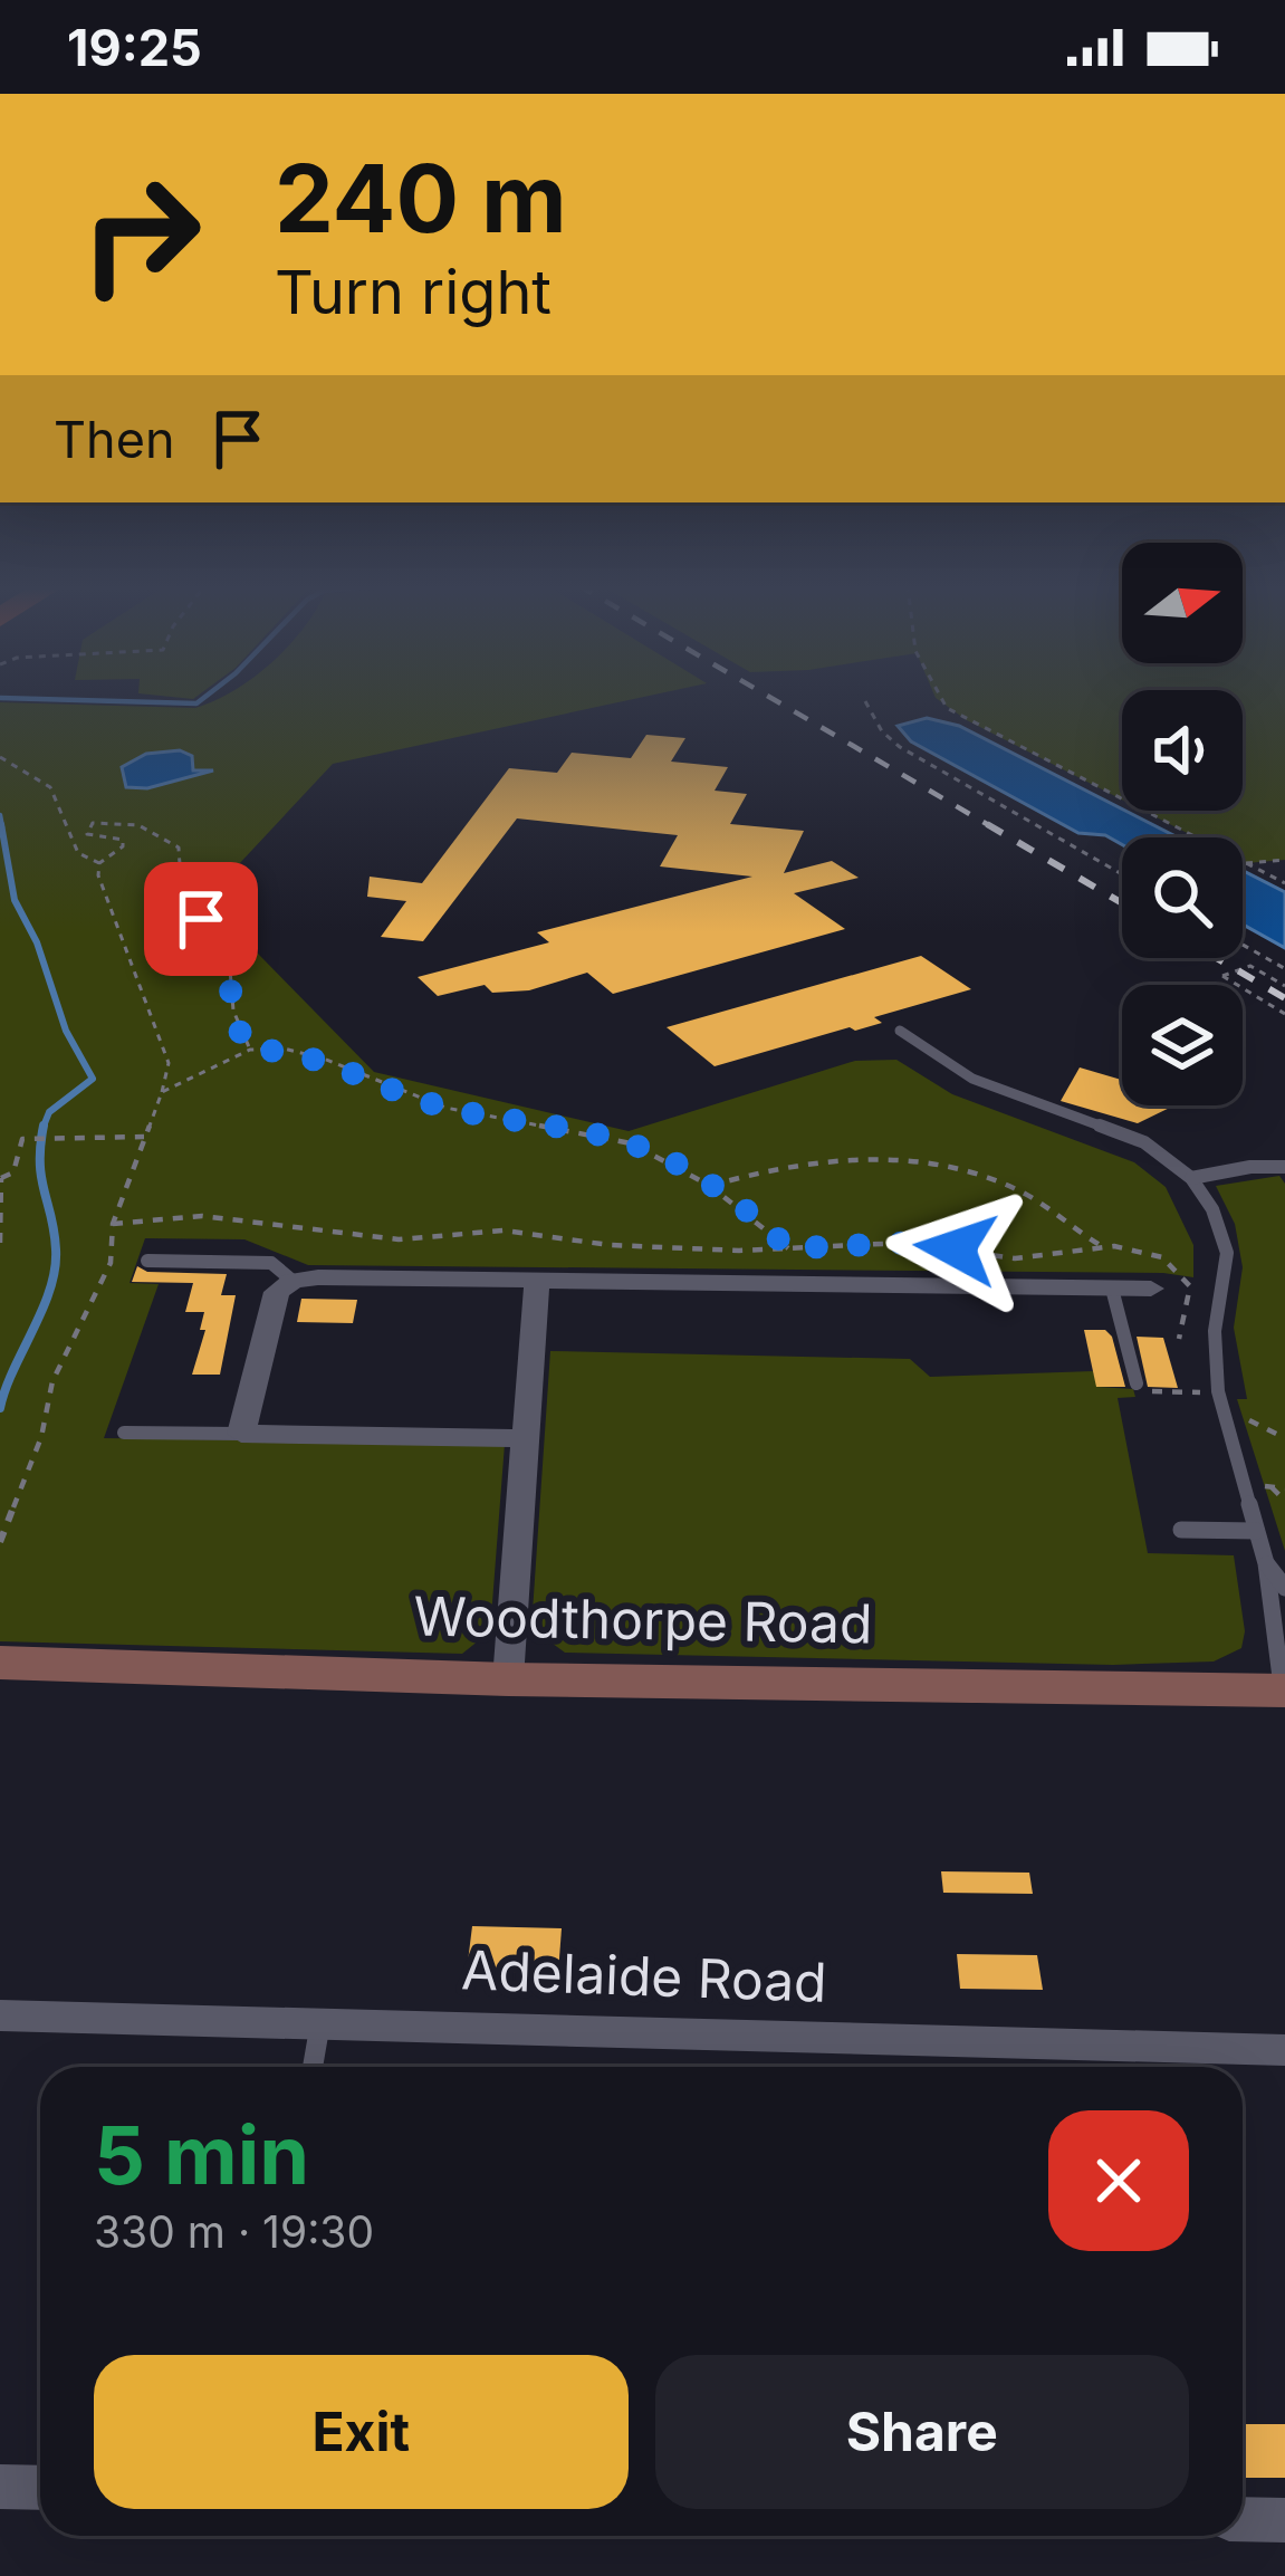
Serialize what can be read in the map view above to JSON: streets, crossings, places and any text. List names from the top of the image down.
{
  "streets": {
    "street": ["Woodthorpe Road", "Adelaide Road"]
  },
  "north": "right",
  "page": {
    "status": "19:25",
    "turn": ["240 m", "Turn right"],
    "then": "Then",
    "heading": ["5 min", "330 m · 19:30"],
    "buttons": ["Exit", "Share"]
  }
}
